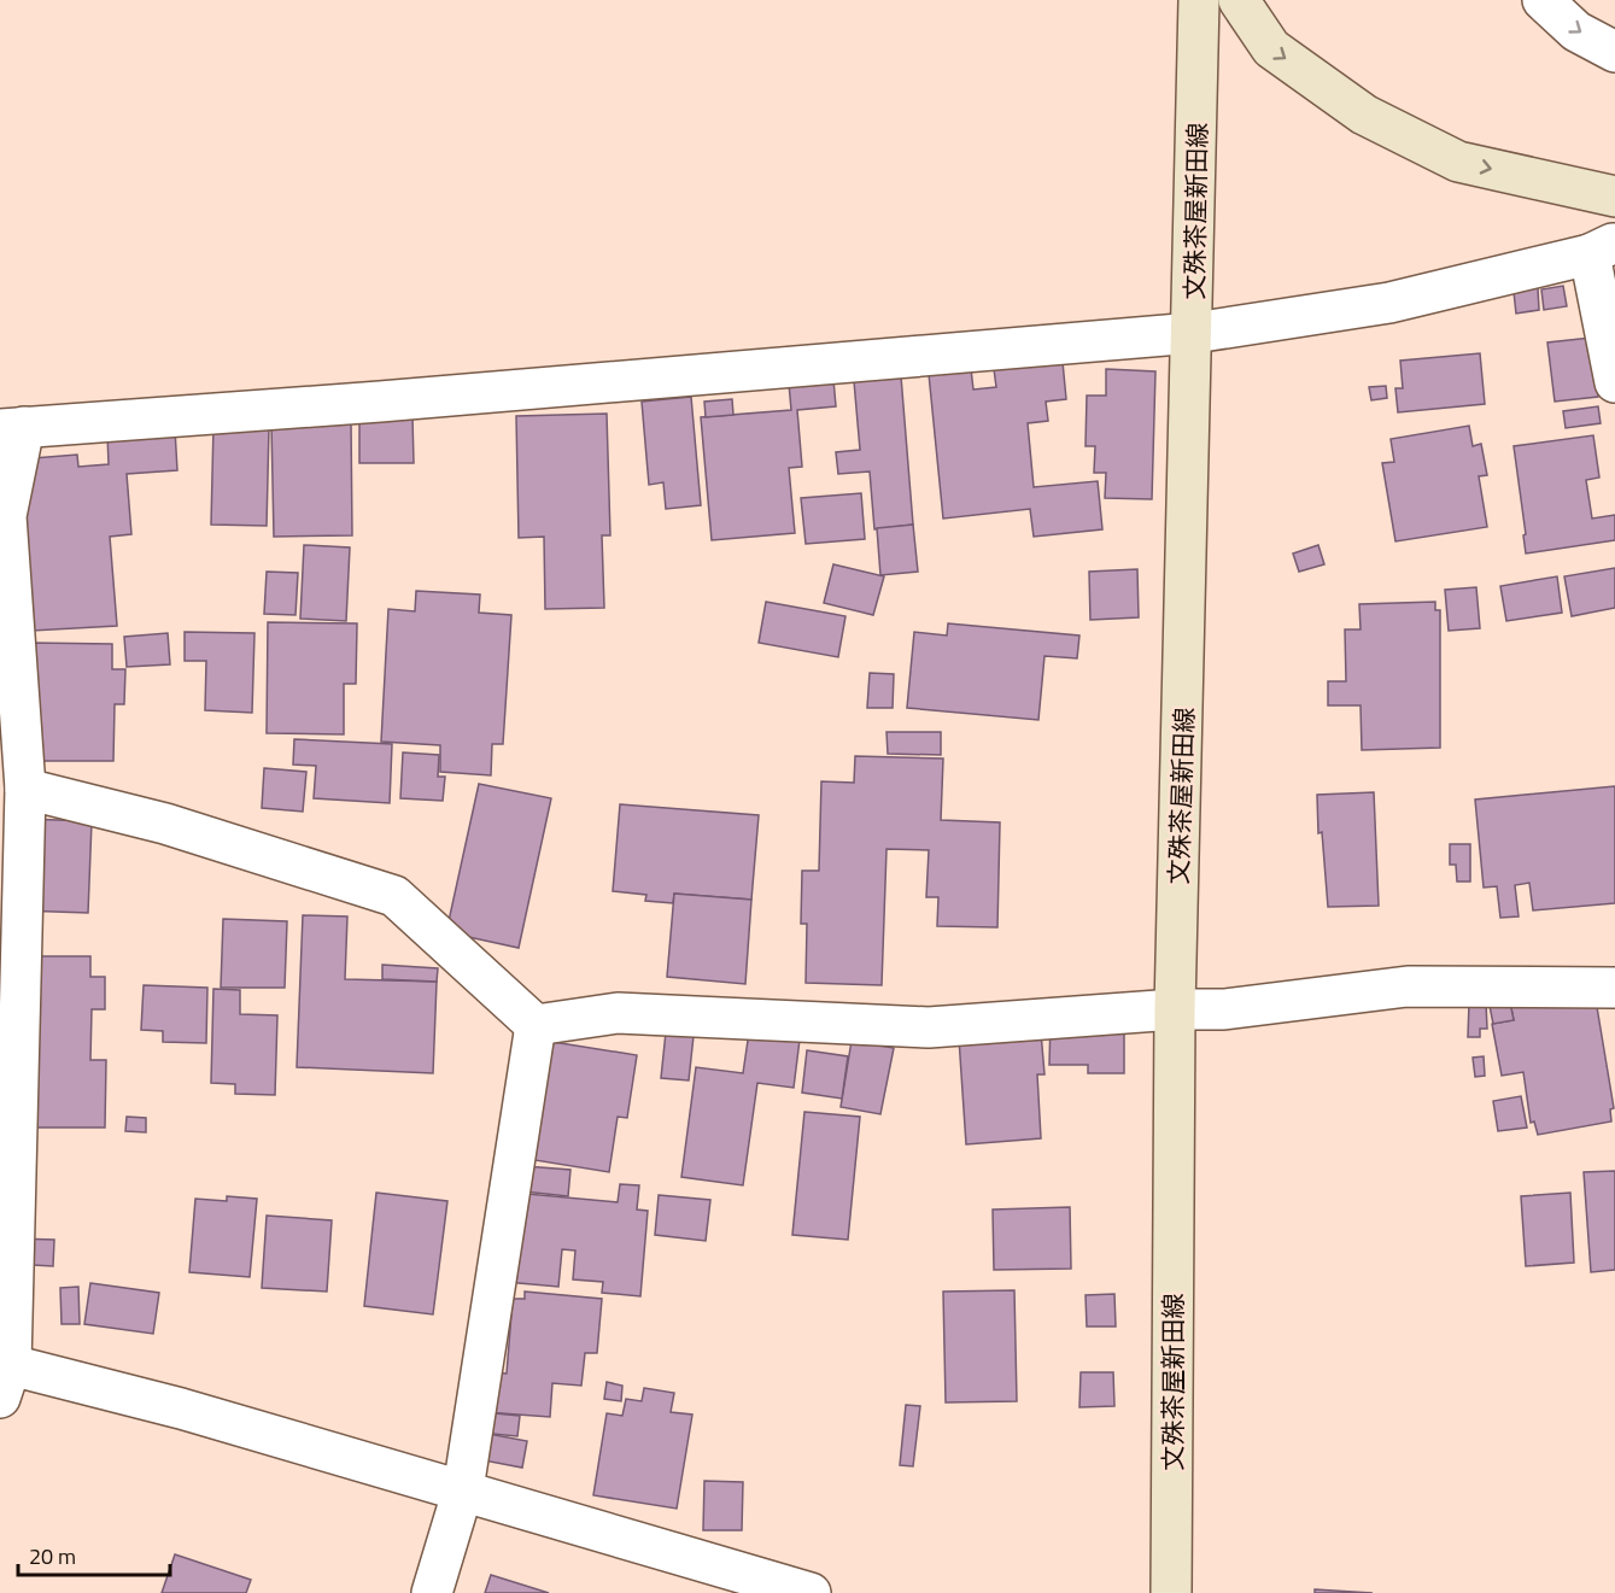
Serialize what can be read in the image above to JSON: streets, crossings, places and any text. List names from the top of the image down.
{
  "streets": {
    "main road": ["文殊茶屋新田線"]
  },
  "scale_bar": "20 m"
}
